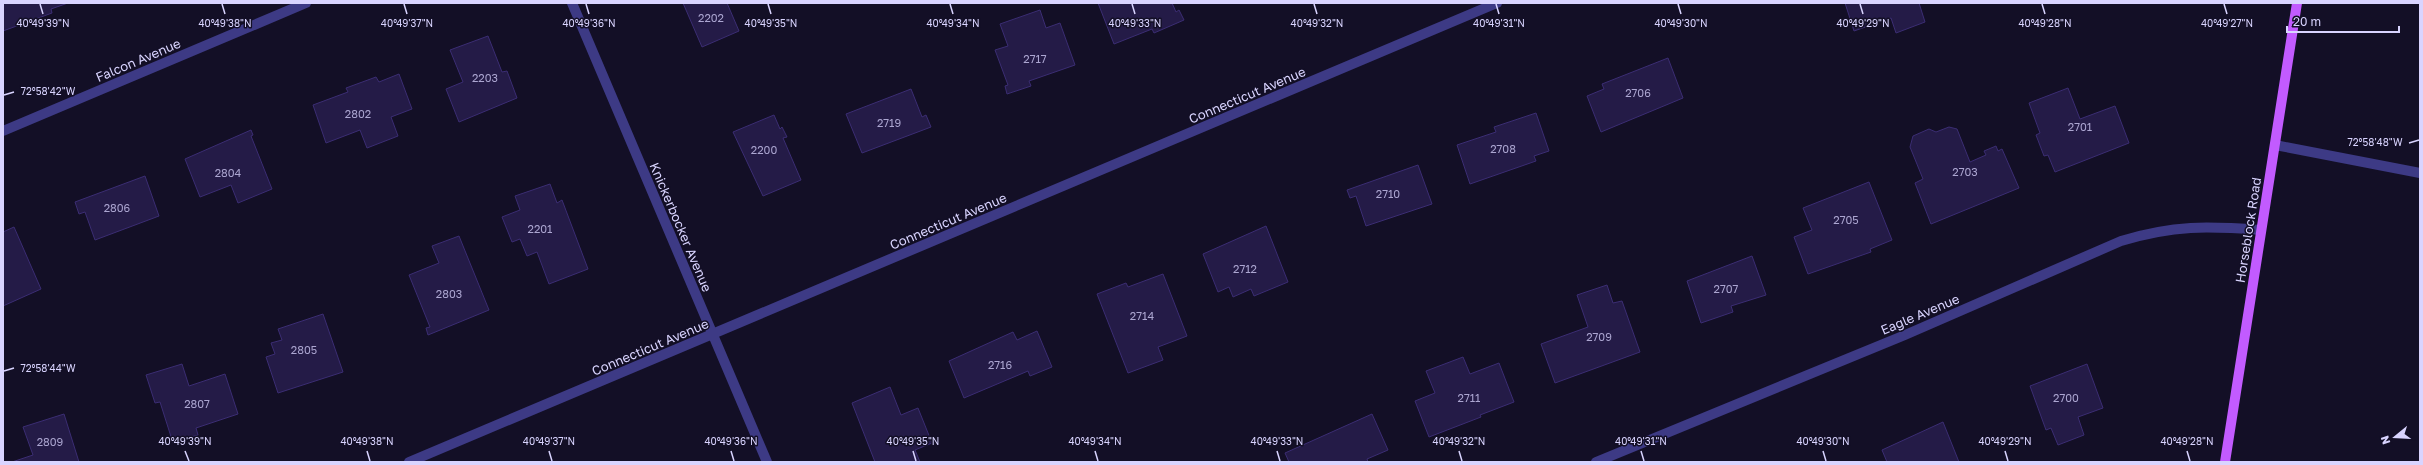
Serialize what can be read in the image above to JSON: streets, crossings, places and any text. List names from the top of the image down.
{
  "streets": {
    "main road": ["Horseblock Road"],
    "street": [
      "Falcon Avenue",
      "Connecticut Avenue",
      "Knickerbocker Avenue",
      "Eagle Avenue"
    ]
  },
  "crossings": [
    ["Connecticut Avenue", "Knickerbocker Avenue"],
    ["Horseblock Road", "Eagle Avenue"]
  ],
  "house_numbers": [
    "2202",
    "2717",
    "2203",
    "2706",
    "2802",
    "2719",
    "2701",
    "2708",
    "2200",
    "2703",
    "2804",
    "2710",
    "2806",
    "2705",
    "2201",
    "2712",
    "2707",
    "2803",
    "2714",
    "2709",
    "2805",
    "2716",
    "2711",
    "2700",
    "2807",
    "2809"
  ],
  "scale_bar": "20 m",
  "north": "left",
  "coordinates": [
    "40°49'39\"N",
    "40°49'38\"N",
    "40°49'37\"N",
    "40°49'36\"N",
    "40°49'35\"N",
    "40°49'34\"N",
    "40°49'33\"N",
    "40°49'32\"N",
    "40°49'31\"N",
    "40°49'30\"N",
    "40°49'29\"N",
    "40°49'28\"N",
    "40°49'27\"N",
    "72°58'42\"W",
    "72°58'48\"W",
    "72°58'44\"W"
  ]
}
